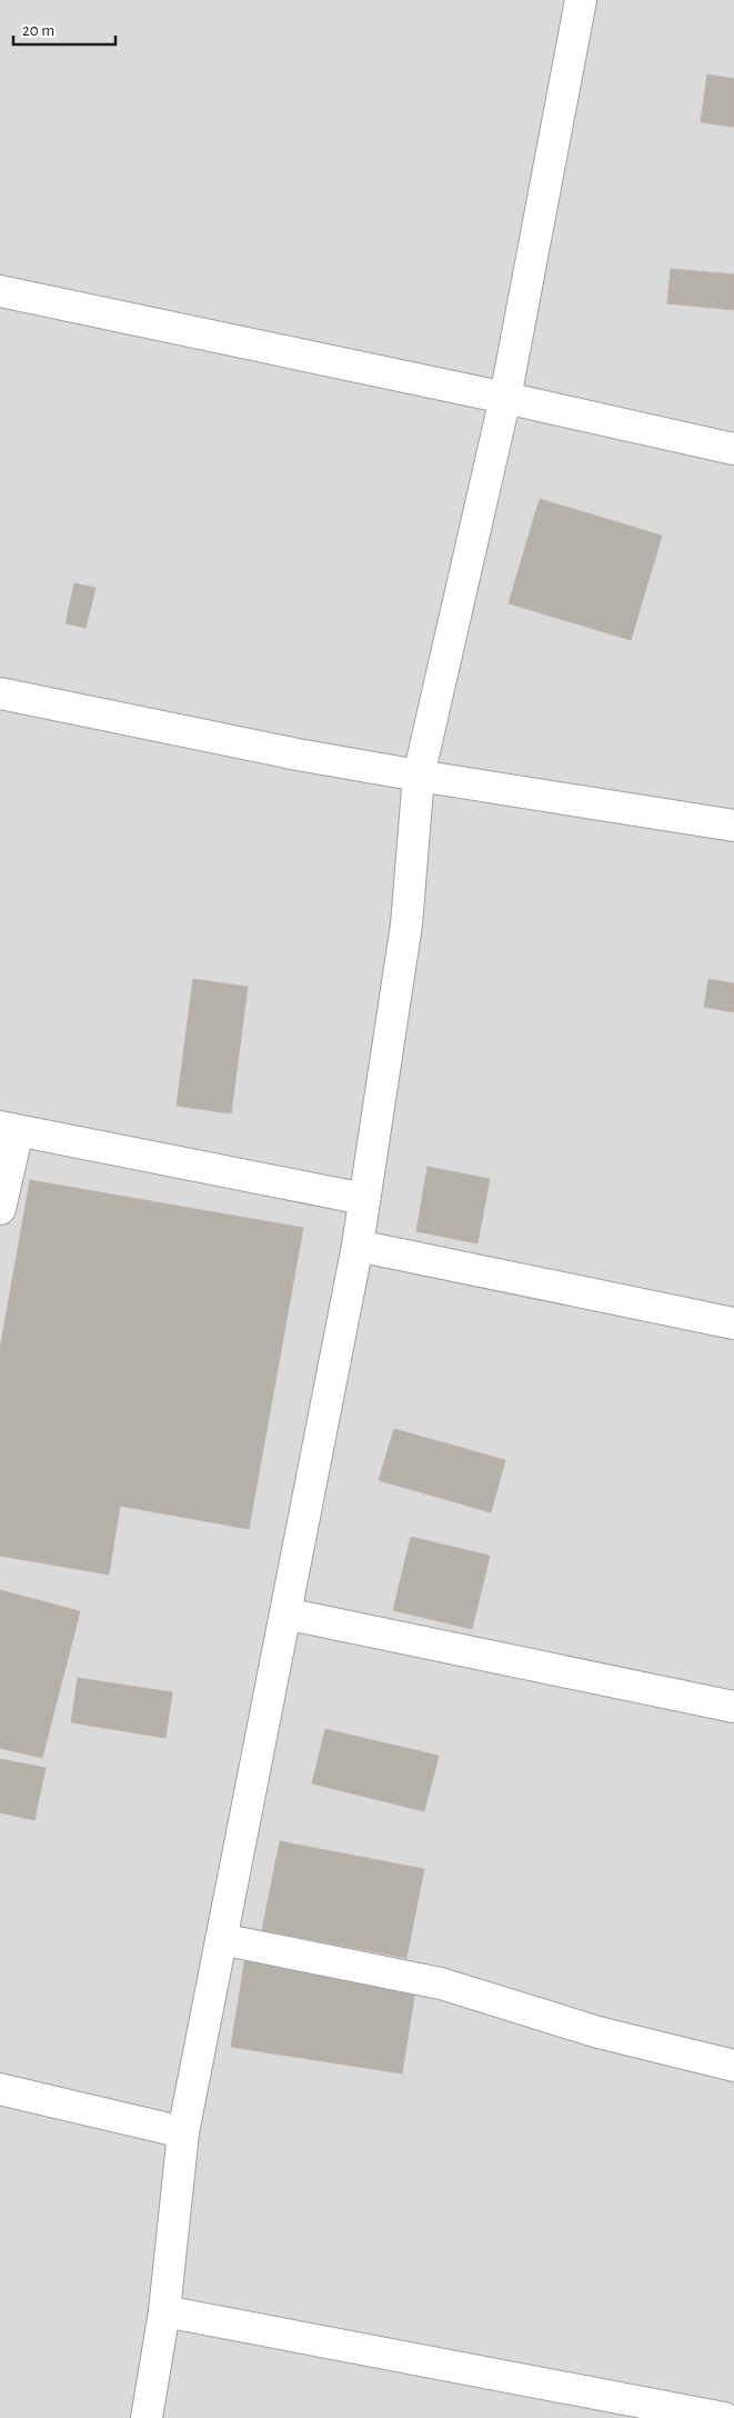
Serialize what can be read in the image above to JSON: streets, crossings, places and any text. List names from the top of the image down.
{
  "scale_bar": "20 m"
}
